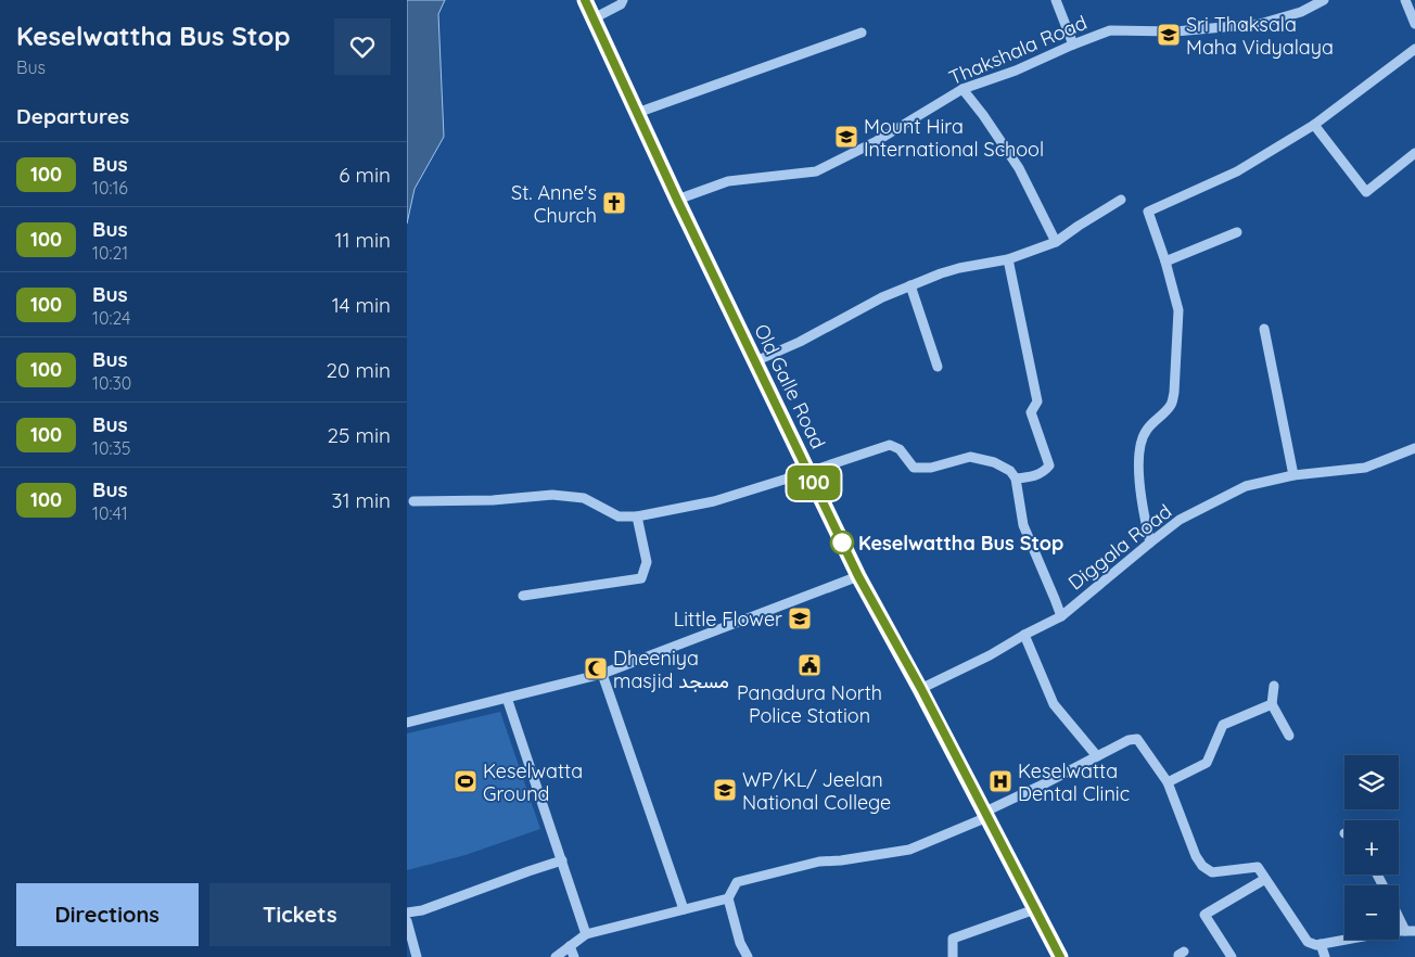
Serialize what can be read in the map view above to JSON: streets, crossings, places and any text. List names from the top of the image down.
{
  "streets": {
    "highway": ["Old Galle Road"],
    "street": ["Thakshala Road", "Diggala Road"]
  },
  "crossings": [
    ["Thakshala Road", "Old Galle Road"],
    ["Old Galle Road", "Diggala Road"]
  ],
  "places": {
    "school or university": [
      "Sri Thaksala Maha Vidyalaya",
      "Mount Hira International School",
      "Little Flower",
      "WP/KL/ Jeelan National College"
    ],
    "church": ["St. Anne's Church"],
    "other": ["Keselwattha Bus Stop"],
    "public building": ["Panadura North Police Station"],
    "mosque": ["Dheeniya masjid مسجد"],
    "sports": ["Keselwatta Ground"],
    "hospital": ["Keselwatta Dental Clinic"]
  },
  "lines": ["bus line 100"],
  "page": {
    "heading": [
      ["Keselwattha Bus Stop", "Bus"],
      "Departures"
    ],
    "on_map": "100",
    "list": [
      {
        "mark": "100",
        "name": "Bus",
        "note": "10:16",
        "value": "6 min"
      },
      {
        "mark": "100",
        "name": "Bus",
        "note": "10:21",
        "value": "11 min"
      },
      {
        "mark": "100",
        "name": "Bus",
        "note": "10:24",
        "value": "14 min"
      },
      {
        "mark": "100",
        "name": "Bus",
        "note": "10:30",
        "value": "20 min"
      },
      {
        "mark": "100",
        "name": "Bus",
        "note": "10:35",
        "value": "25 min"
      },
      {
        "mark": "100",
        "name": "Bus",
        "note": "10:41",
        "value": "31 min"
      }
    ],
    "map_buttons": ["+", "−"],
    "buttons": ["Directions", "Tickets"]
  }
}
